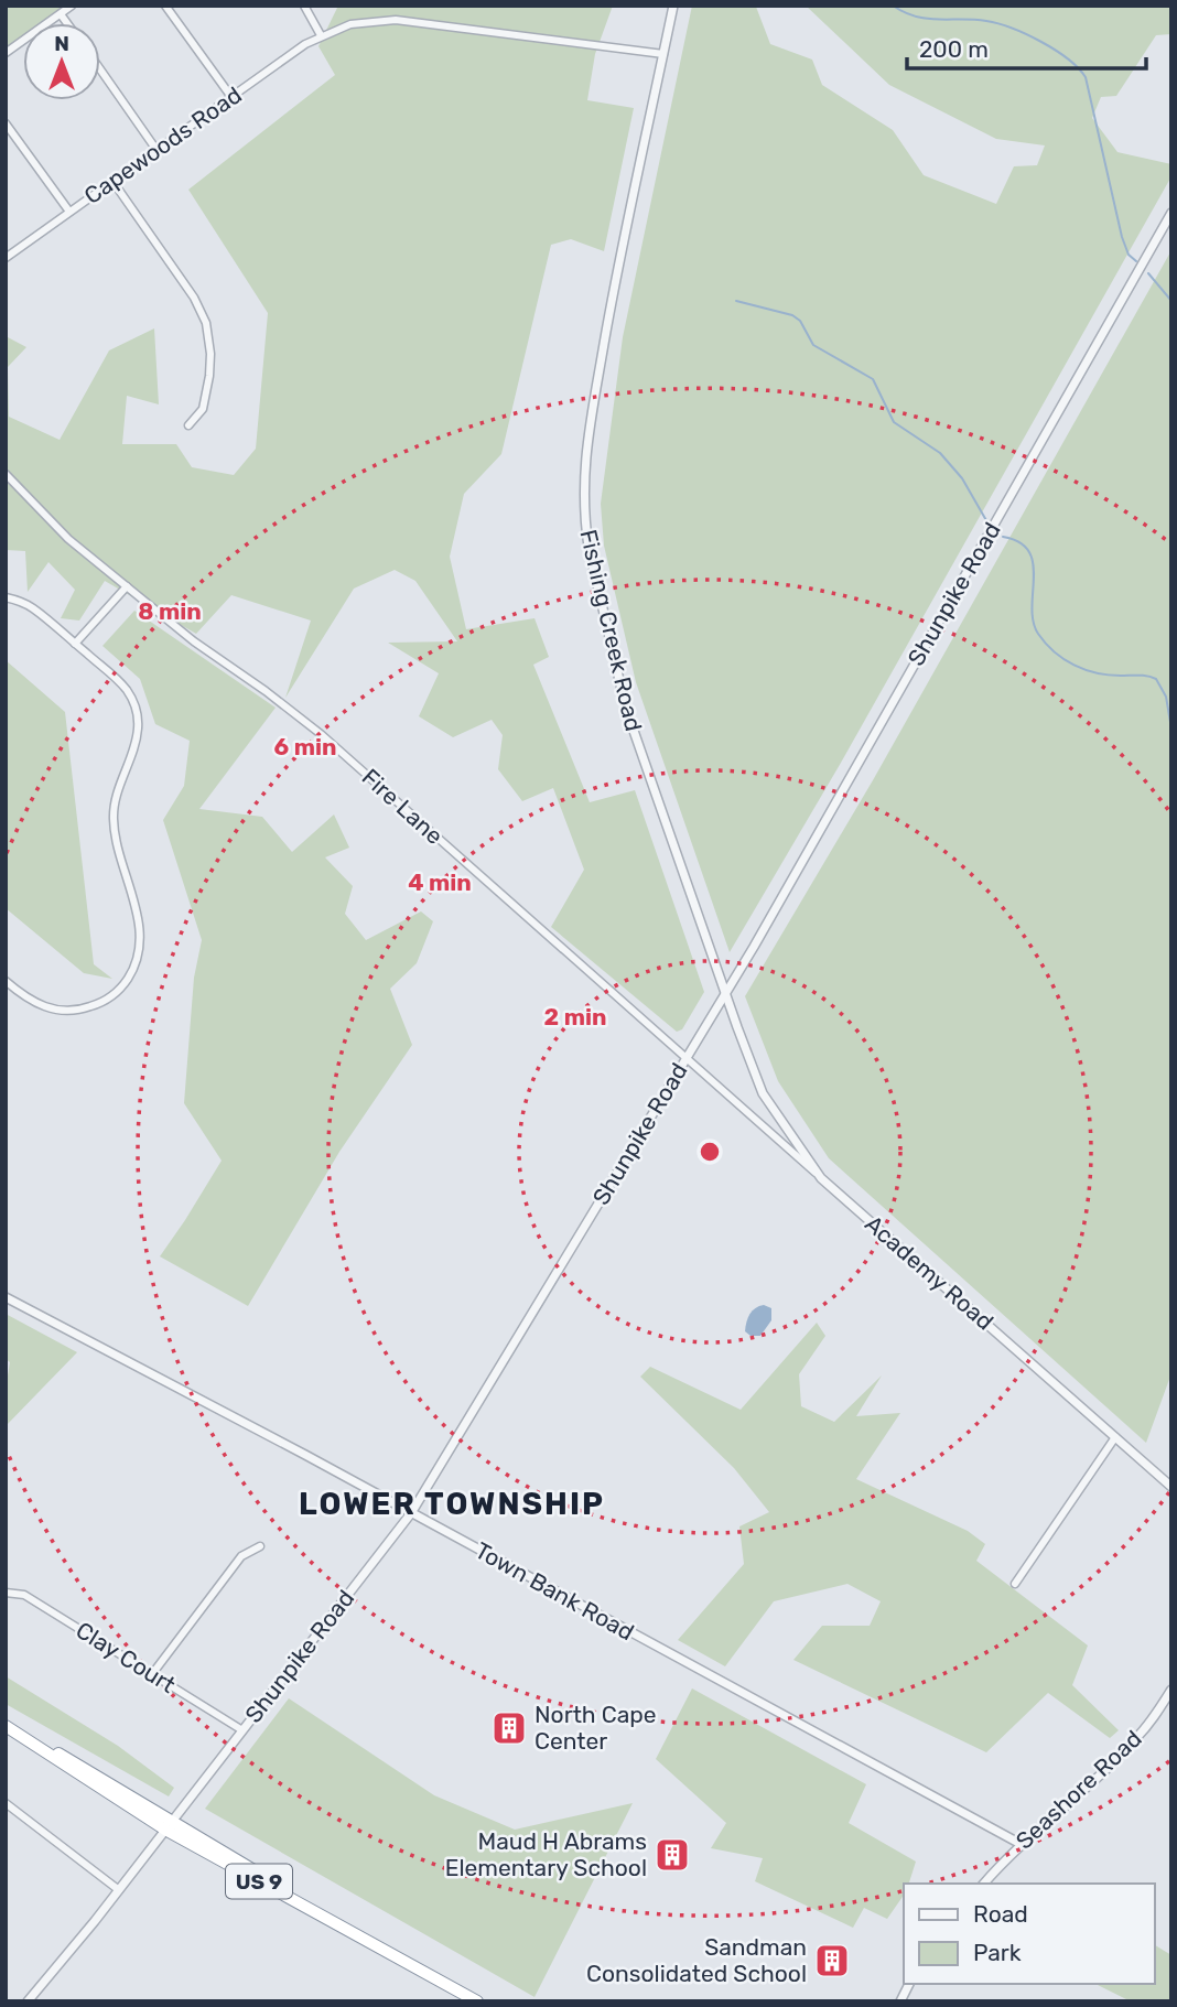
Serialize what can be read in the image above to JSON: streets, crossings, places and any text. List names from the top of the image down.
{
  "streets": {
    "highway": ["US 9"],
    "street": [
      "Capewoods Road",
      "Shunpike Road",
      "Fishing Creek Road",
      "Fire Lane",
      "Academy Road",
      "Town Bank Road",
      "Clay Court",
      "Seashore Road"
    ]
  },
  "crossings": [
    ["Capewoods Road", "Fishing Creek Road"],
    ["Shunpike Road", "Fishing Creek Road"],
    ["Shunpike Road", "Fire Lane"],
    ["Shunpike Road", "Academy Road"],
    ["Shunpike Road", "Town Bank Road"],
    ["Shunpike Road", "Clay Court"],
    ["Shunpike Road", "US 9"],
    ["Fishing Creek Road", "Academy Road"],
    ["Fire Lane", "Academy Road"],
    ["Town Bank Road", "Seashore Road"]
  ],
  "districts": ["LOWER TOWNSHIP"],
  "places": {
    "building": ["North Cape Center", "Maud H Abrams Elementary School", "Sandman Consolidated School"]
  },
  "legend": ["Road", "Park"],
  "scale_bar": "200 m",
  "north": "top",
  "rings": [
    "8 min",
    "6 min",
    "4 min",
    "2 min"
  ]
}
